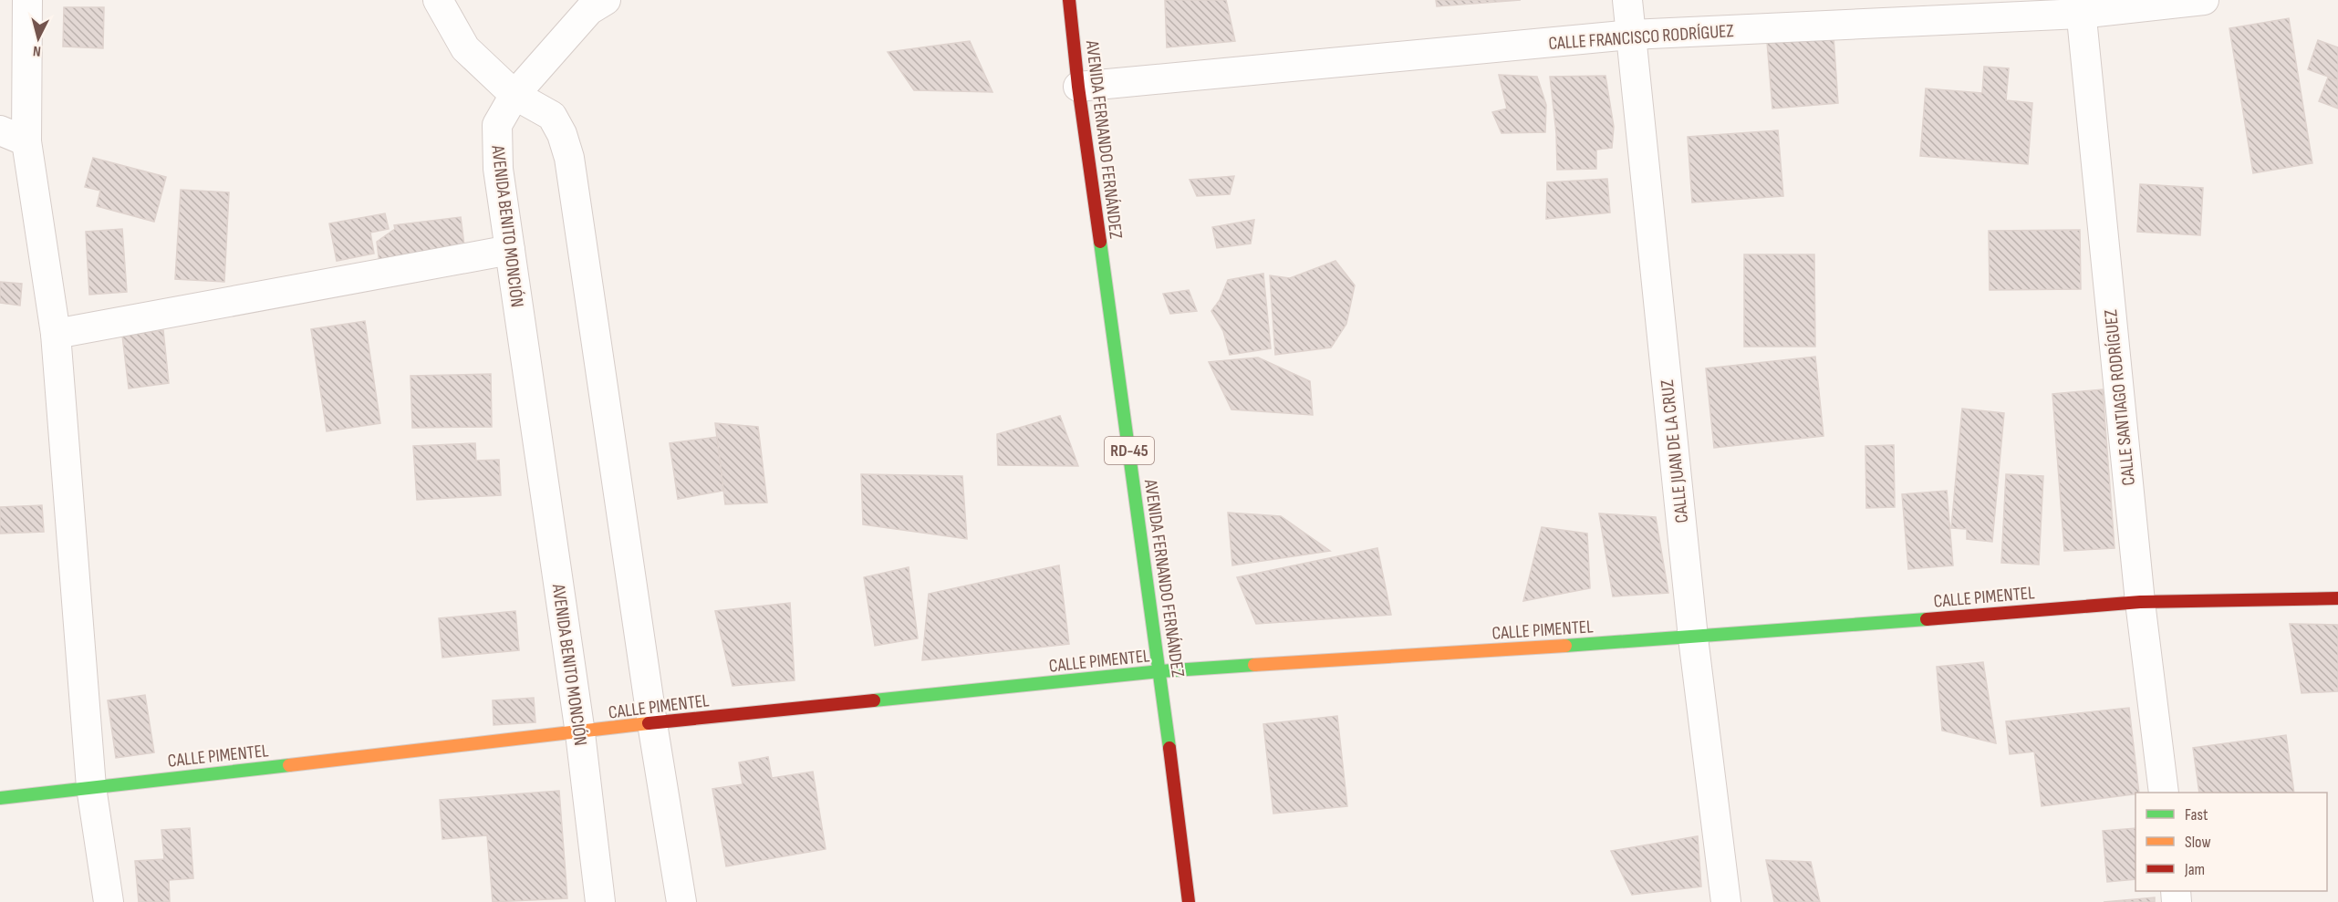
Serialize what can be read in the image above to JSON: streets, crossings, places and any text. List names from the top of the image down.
{
  "streets": {
    "street": [
      "CALLE FRANCISCO RODRÍGUEZ",
      "AVENIDA FERNANDO FERNÁNDEZ",
      "AVENIDA BENITO MONCIÓN",
      "CALLE SANTIAGO RODRÍGUEZ",
      "RD-45",
      "CALLE JUAN DE LA CRUZ",
      "CALLE PIMENTEL"
    ]
  },
  "crossings": [
    ["CALLE FRANCISCO RODRÍGUEZ", "AVENIDA FERNANDO FERNÁNDEZ"],
    ["CALLE FRANCISCO RODRÍGUEZ", "CALLE SANTIAGO RODRÍGUEZ"],
    ["CALLE FRANCISCO RODRÍGUEZ", "CALLE JUAN DE LA CRUZ"],
    ["AVENIDA FERNANDO FERNÁNDEZ", "CALLE PIMENTEL"],
    ["AVENIDA BENITO MONCIÓN", "CALLE PIMENTEL"],
    ["CALLE SANTIAGO RODRÍGUEZ", "CALLE PIMENTEL"],
    ["CALLE JUAN DE LA CRUZ", "CALLE PIMENTEL"]
  ],
  "legend": ["Fast", "Slow", "Jam"],
  "north": "bottom"
}
